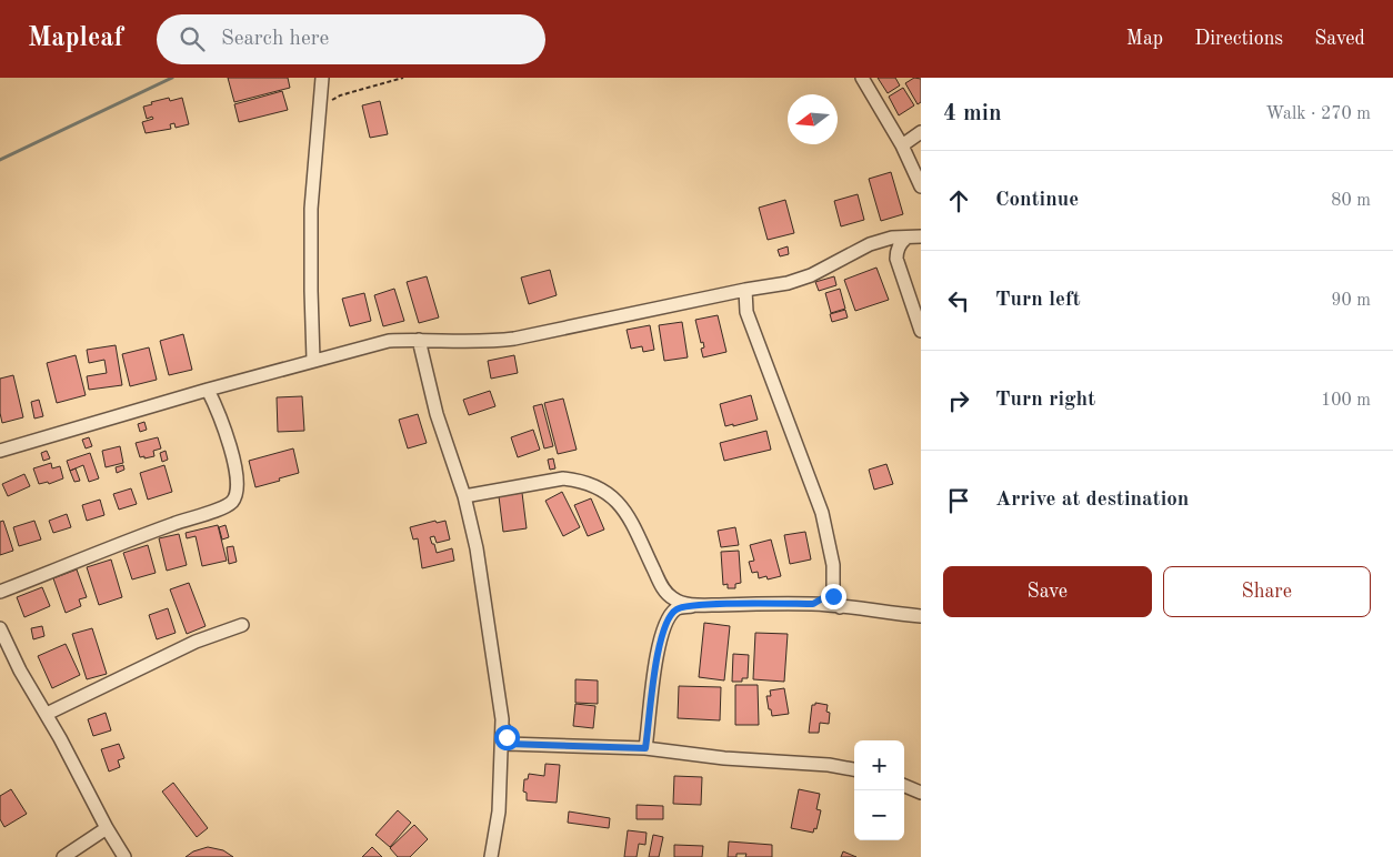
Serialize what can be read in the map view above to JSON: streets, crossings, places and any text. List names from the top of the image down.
{
  "north": "left",
  "page": {
    "header": "Mapleaf",
    "search": "Search here",
    "nav": ["Map", "Directions", "Saved"],
    "heading": ["4 min", "Walk · 270 m"],
    "list": [
      ["Continue", "80 m"],
      ["Turn left", "90 m"],
      ["Turn right", "100 m"],
      "Arrive at destination"
    ],
    "buttons": ["Save", "Share"],
    "map_buttons": ["+", "−"]
  }
}
